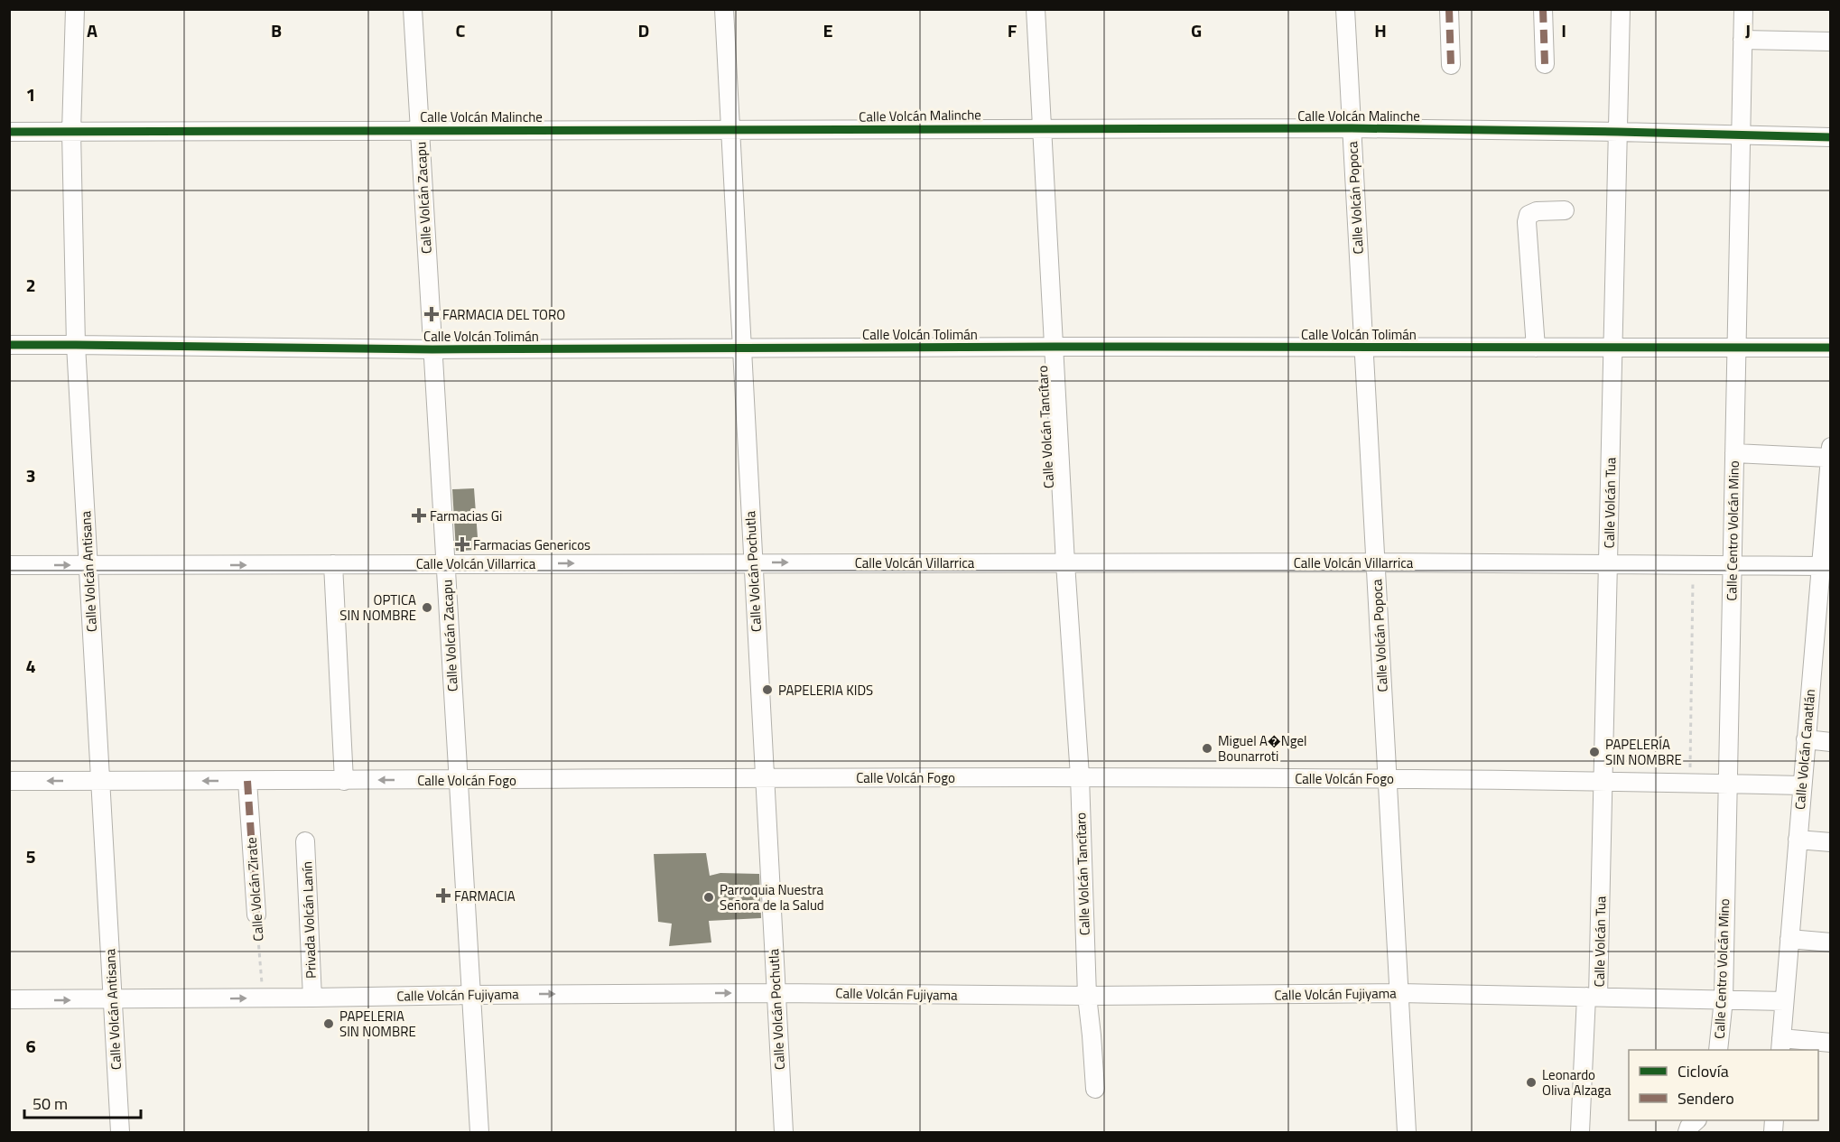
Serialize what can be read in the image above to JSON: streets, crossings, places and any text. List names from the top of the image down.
{
  "streets": {
    "street": [
      "Calle Volcán Malinche",
      "Calle Volcán Zacapu",
      "Calle Volcán Popoca",
      "Calle Volcán Tolimán",
      "Calle Volcán Tancítaro",
      "Calle Volcán Tua",
      "Calle Centro Volcán Mino",
      "Calle Volcán Villarrica",
      "Calle Volcán Antisana",
      "Calle Volcán Pochutla",
      "Calle Volcán Canatlán",
      "Calle Volcán Fogo",
      "Calle Volcán Zirate",
      "Privada Volcán Lanín",
      "Calle Volcán Fujiyama"
    ]
  },
  "crossings": [
    ["Calle Volcán Malinche", "Calle Volcán Zacapu"],
    ["Calle Volcán Malinche", "Calle Volcán Popoca"],
    ["Calle Volcán Malinche", "Calle Volcán Tancítaro"],
    ["Calle Volcán Malinche", "Calle Volcán Tua"],
    ["Calle Volcán Malinche", "Calle Centro Volcán Mino"],
    ["Calle Volcán Malinche", "Calle Volcán Antisana"],
    ["Calle Volcán Malinche", "Calle Volcán Pochutla"],
    ["Calle Volcán Zacapu", "Calle Volcán Tolimán"],
    ["Calle Volcán Zacapu", "Calle Volcán Villarrica"],
    ["Calle Volcán Zacapu", "Calle Volcán Fogo"],
    ["Calle Volcán Zacapu", "Calle Volcán Fujiyama"],
    ["Calle Volcán Popoca", "Calle Volcán Tolimán"],
    ["Calle Volcán Popoca", "Calle Volcán Villarrica"],
    ["Calle Volcán Popoca", "Calle Volcán Fogo"],
    ["Calle Volcán Popoca", "Calle Volcán Fujiyama"],
    ["Calle Volcán Tolimán", "Calle Volcán Tancítaro"],
    ["Calle Volcán Tolimán", "Calle Volcán Tua"],
    ["Calle Volcán Tolimán", "Calle Centro Volcán Mino"],
    ["Calle Volcán Tolimán", "Calle Volcán Antisana"],
    ["Calle Volcán Tolimán", "Calle Volcán Pochutla"],
    ["Calle Volcán Tancítaro", "Calle Volcán Villarrica"],
    ["Calle Volcán Tancítaro", "Calle Volcán Fogo"],
    ["Calle Volcán Tancítaro", "Calle Volcán Fujiyama"],
    ["Calle Volcán Tua", "Calle Volcán Villarrica"],
    ["Calle Volcán Tua", "Calle Volcán Fogo"],
    ["Calle Volcán Tua", "Calle Volcán Fujiyama"],
    ["Calle Centro Volcán Mino", "Calle Volcán Villarrica"],
    ["Calle Centro Volcán Mino", "Calle Volcán Fogo"],
    ["Calle Centro Volcán Mino", "Calle Volcán Fujiyama"],
    ["Calle Volcán Villarrica", "Calle Volcán Antisana"],
    ["Calle Volcán Villarrica", "Calle Volcán Pochutla"],
    ["Calle Volcán Villarrica", "Calle Volcán Canatlán"],
    ["Calle Volcán Antisana", "Calle Volcán Fogo"],
    ["Calle Volcán Antisana", "Calle Volcán Fujiyama"],
    ["Calle Volcán Pochutla", "Calle Volcán Fogo"],
    ["Calle Volcán Pochutla", "Calle Volcán Fujiyama"],
    ["Calle Volcán Canatlán", "Calle Volcán Fogo"],
    ["Calle Volcán Canatlán", "Calle Volcán Fujiyama"],
    ["Calle Volcán Fogo", "Calle Volcán Zirate"],
    ["Calle Volcán Zirate", "Calle Volcán Fujiyama"],
    ["Privada Volcán Lanín", "Calle Volcán Fujiyama"]
  ],
  "one_way": ["Calle Volcán Villarrica"],
  "places": {
    "health": [
      "FARMACIA DEL TORO",
      "Farmacias Gi",
      "Farmacias Genericos",
      "FARMACIA"
    ],
    "other": [
      "OPTICA SIN NOMBRE",
      "PAPELERIA KIDS",
      "Miguel A�Ngel Bounarroti",
      "PAPELERÍA SIN NOMBRE",
      "Parroquia Nuestra Señora de la Salud",
      "PAPELERIA SIN NOMBRE",
      "Leonardo Oliva Alzaga"
    ]
  },
  "legend": ["Ciclovía", "Sendero"],
  "scale_bar": "50 m",
  "grid": {
    "columns": [
      "A",
      "B",
      "C",
      "D",
      "E",
      "F",
      "G",
      "H",
      "I",
      "J"
    ],
    "rows": [
      "1",
      "2",
      "3",
      "4",
      "5",
      "6"
    ]
  }
}
